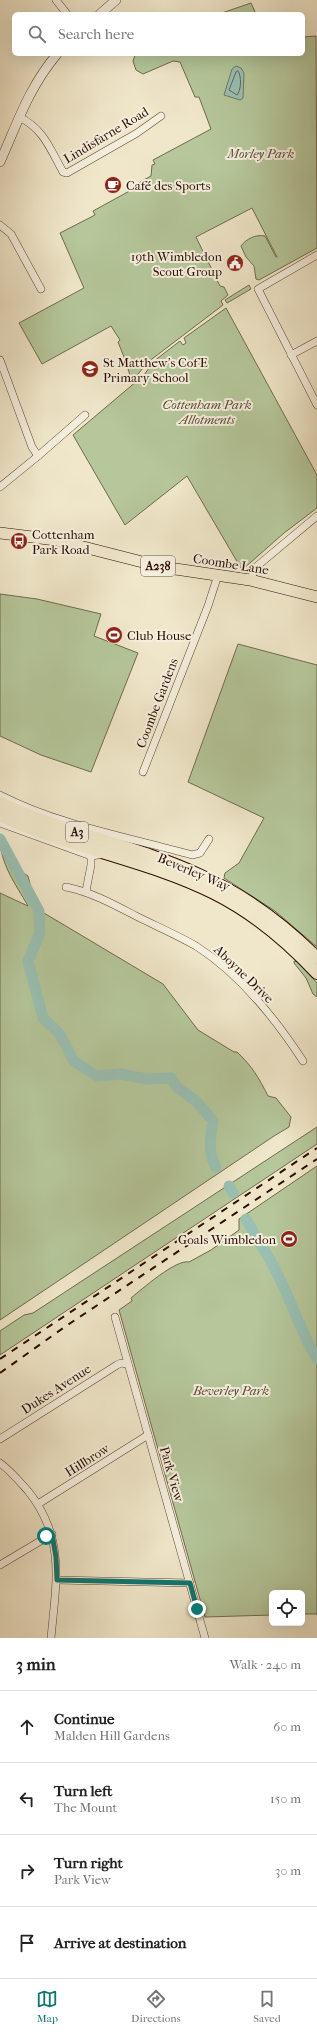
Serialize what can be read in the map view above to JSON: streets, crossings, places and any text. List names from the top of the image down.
{
  "streets": {
    "highway": ["A3", "Beverley Way"],
    "main road": ["Coombe Lane", "A238"],
    "street": [
      "Lindisfarne Road",
      "Coombe Gardens",
      "Aboyne Drive",
      "Dukes Avenue",
      "Hillbrow",
      "Park View"
    ]
  },
  "crossings": [
    ["Coombe Lane", "Coombe Gardens"],
    ["Dukes Avenue", "Park View"],
    ["Hillbrow", "Park View"]
  ],
  "parks": ["Morley Park", "Cottenham Park Allotments", "Beverley Park"],
  "places": {
    "cafe": ["Café des Sports"],
    "public building": ["19th Wimbledon Scout Group"],
    "school or university": ["St Matthew's CofE Primary School"],
    "bus stop": ["Cottenham Park Road"],
    "sports": ["Club House", "Goals Wimbledon"]
  },
  "page": {
    "search": "Search here",
    "heading": ["3 min", "Walk · 240 m"],
    "list": [
      ["Continue", "Malden Hill Gardens", "60 m"],
      ["Turn left", "The Mount", "150 m"],
      ["Turn right", "Park View", "30 m"],
      "Arrive at destination"
    ],
    "nav": ["Map", "Directions", "Saved"]
  }
}
